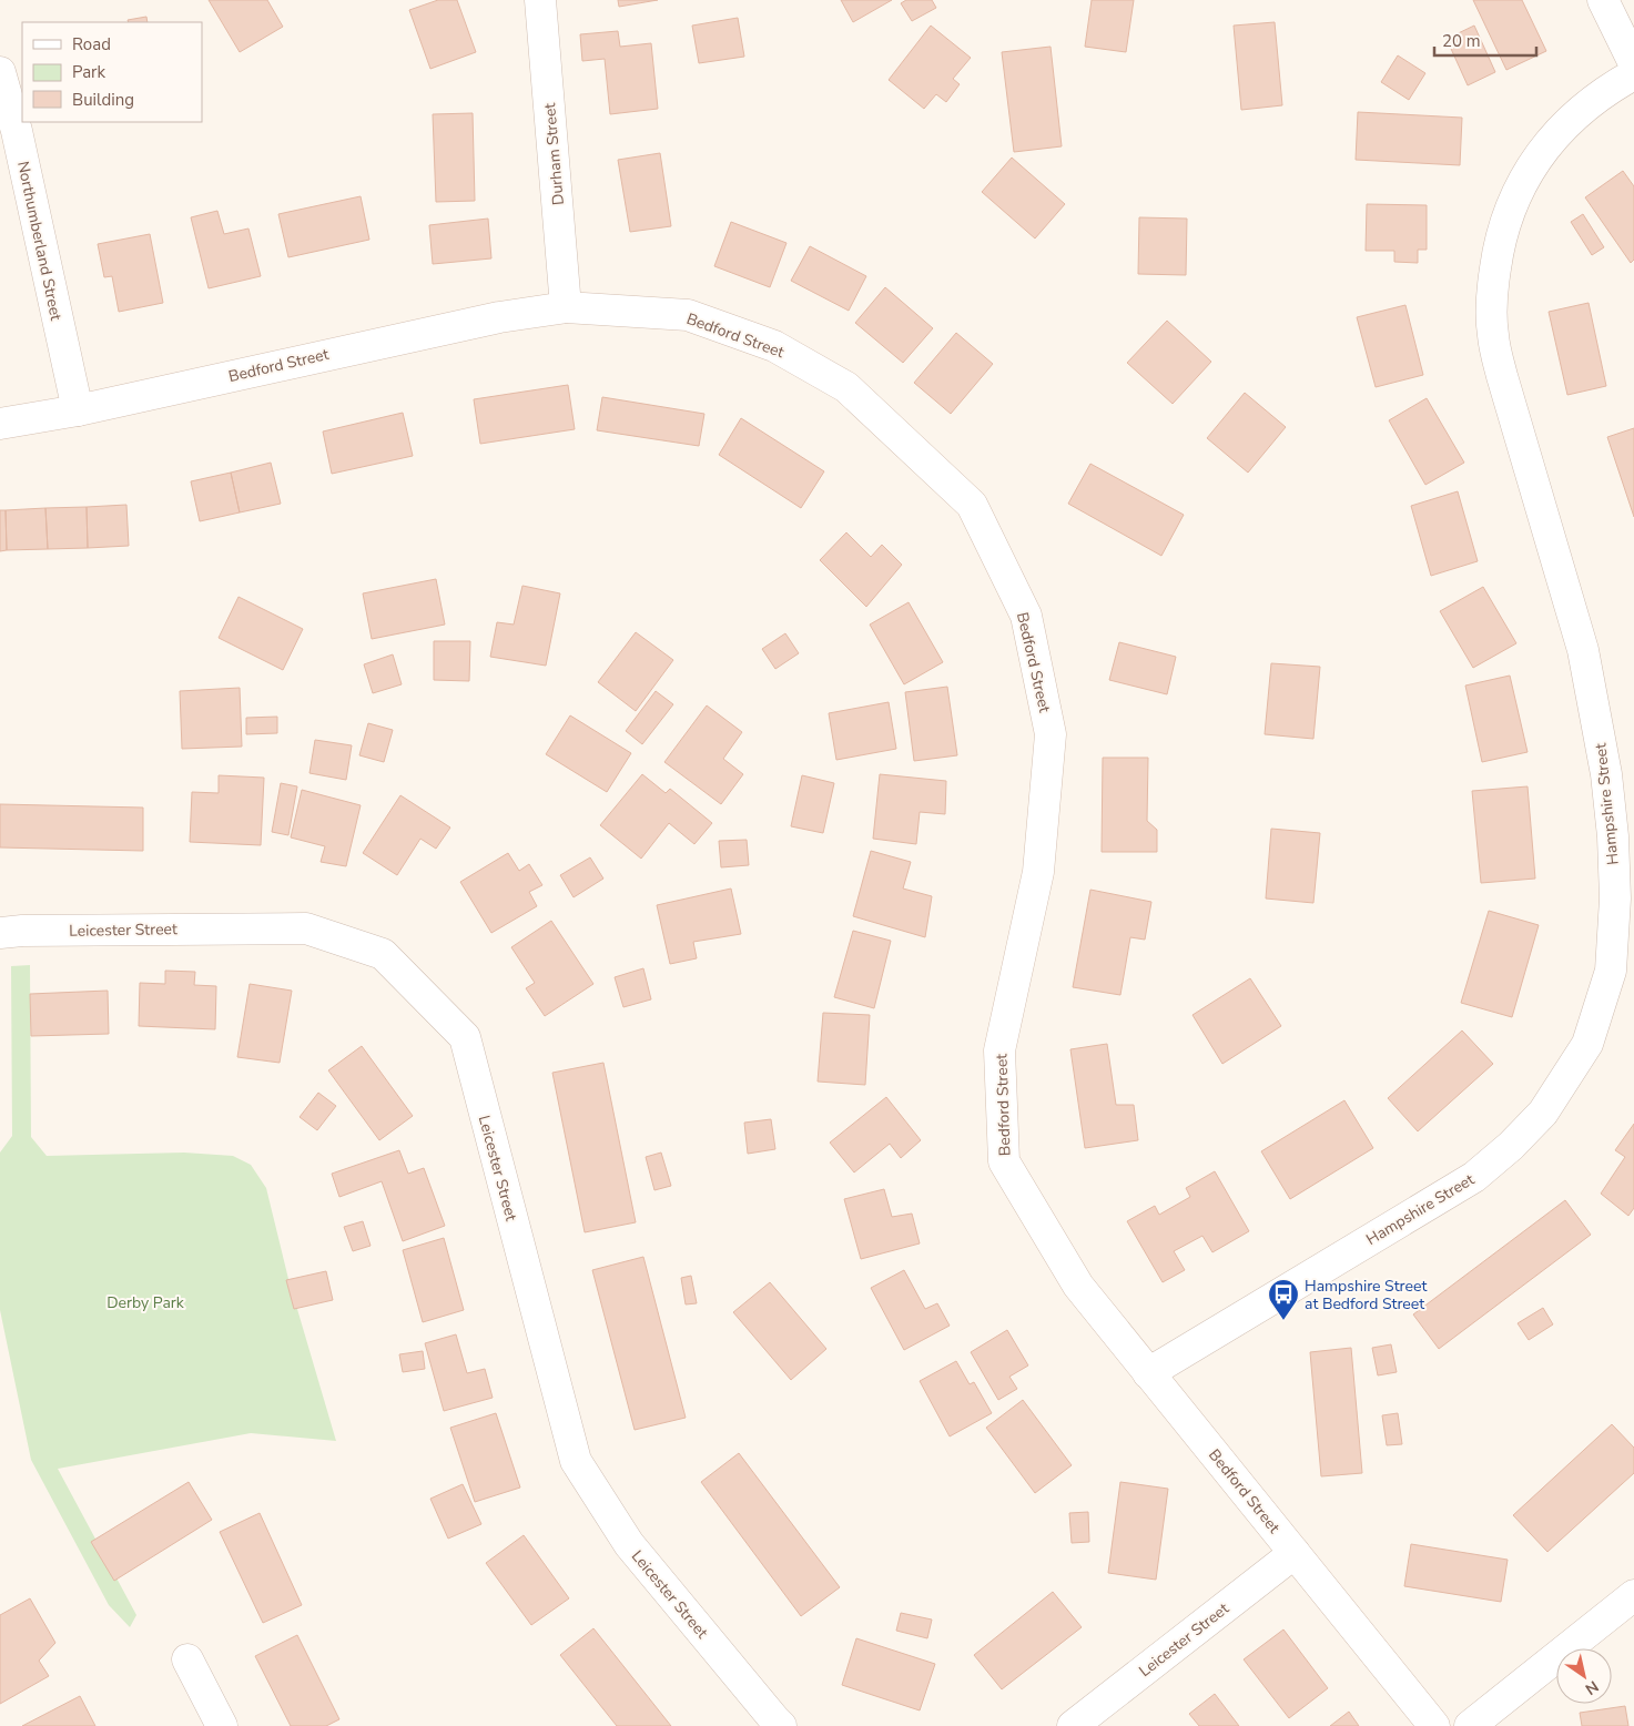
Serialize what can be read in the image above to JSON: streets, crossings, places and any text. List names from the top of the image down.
{
  "streets": {
    "street": [
      "Durham Street",
      "Northumberland Street",
      "Bedford Street",
      "Hampshire Street",
      "Leicester Street"
    ]
  },
  "crossings": [
    ["Durham Street", "Bedford Street"],
    ["Northumberland Street", "Bedford Street"],
    ["Bedford Street", "Hampshire Street"],
    ["Bedford Street", "Leicester Street"]
  ],
  "parks": ["Derby Park"],
  "places": {
    "bus stop": ["Hampshire Street at Bedford Street"]
  },
  "legend": ["Road", "Park", "Building"],
  "scale_bar": "20 m",
  "north": "bottom right"
}
